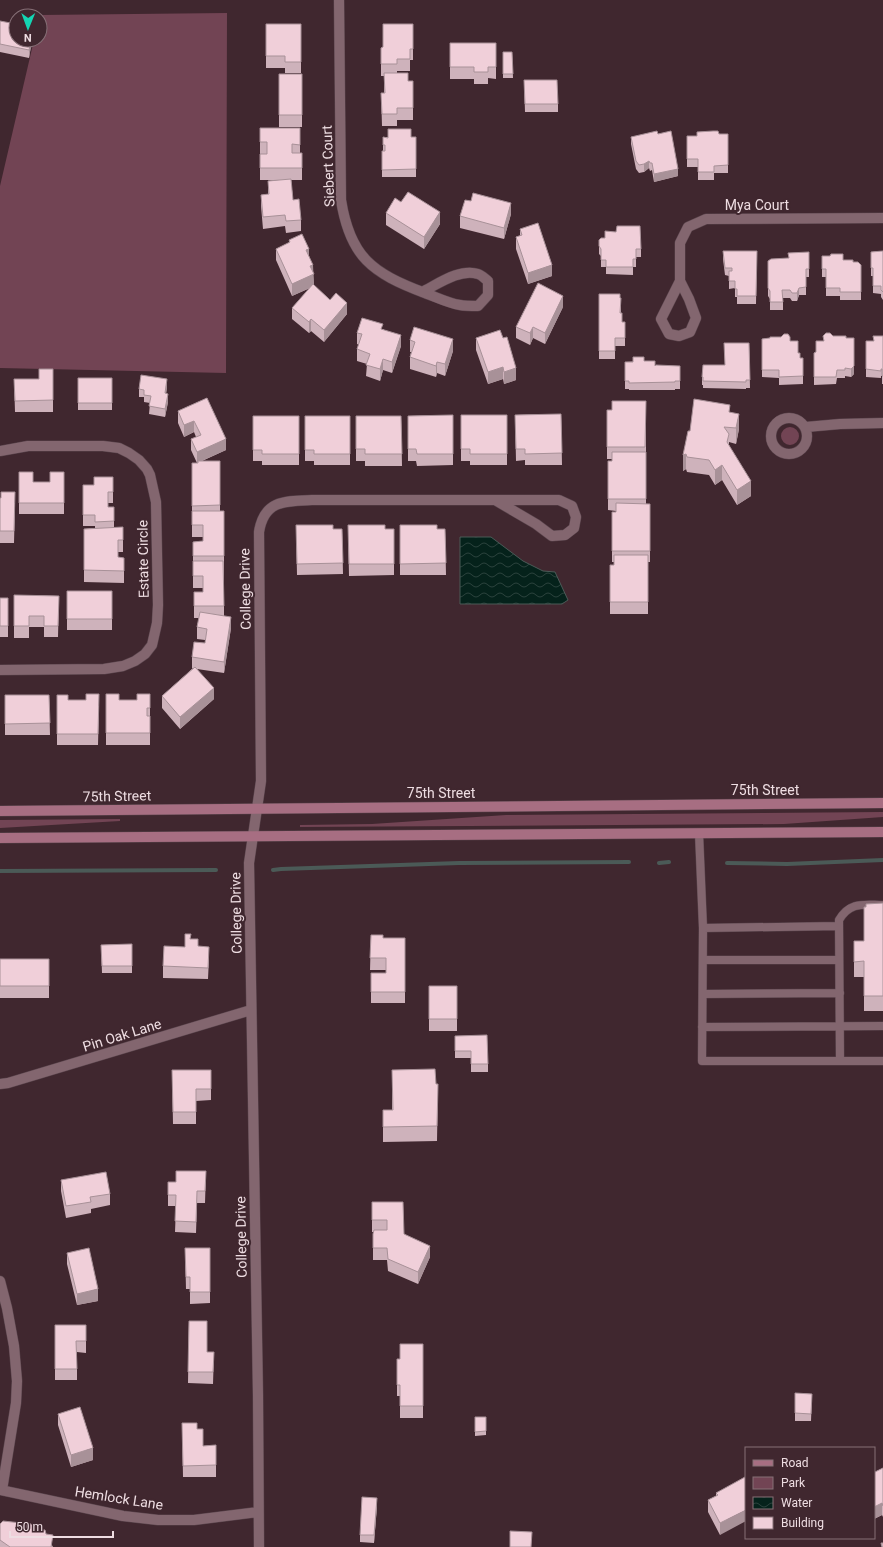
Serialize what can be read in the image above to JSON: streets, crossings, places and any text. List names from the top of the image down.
{
  "streets": {
    "main road": ["75th Street"],
    "street": [
      "Siebert Court",
      "Mya Court",
      "Estate Circle",
      "College Drive",
      "Pin Oak Lane",
      "Hemlock Lane"
    ]
  },
  "crossings": [
    ["College Drive", "75th Street"],
    ["College Drive", "Pin Oak Lane"],
    ["College Drive", "Hemlock Lane"]
  ],
  "legend": [
    "Road",
    "Park",
    "Water",
    "Building"
  ],
  "scale_bar": "50 m",
  "north": "bottom"
}
